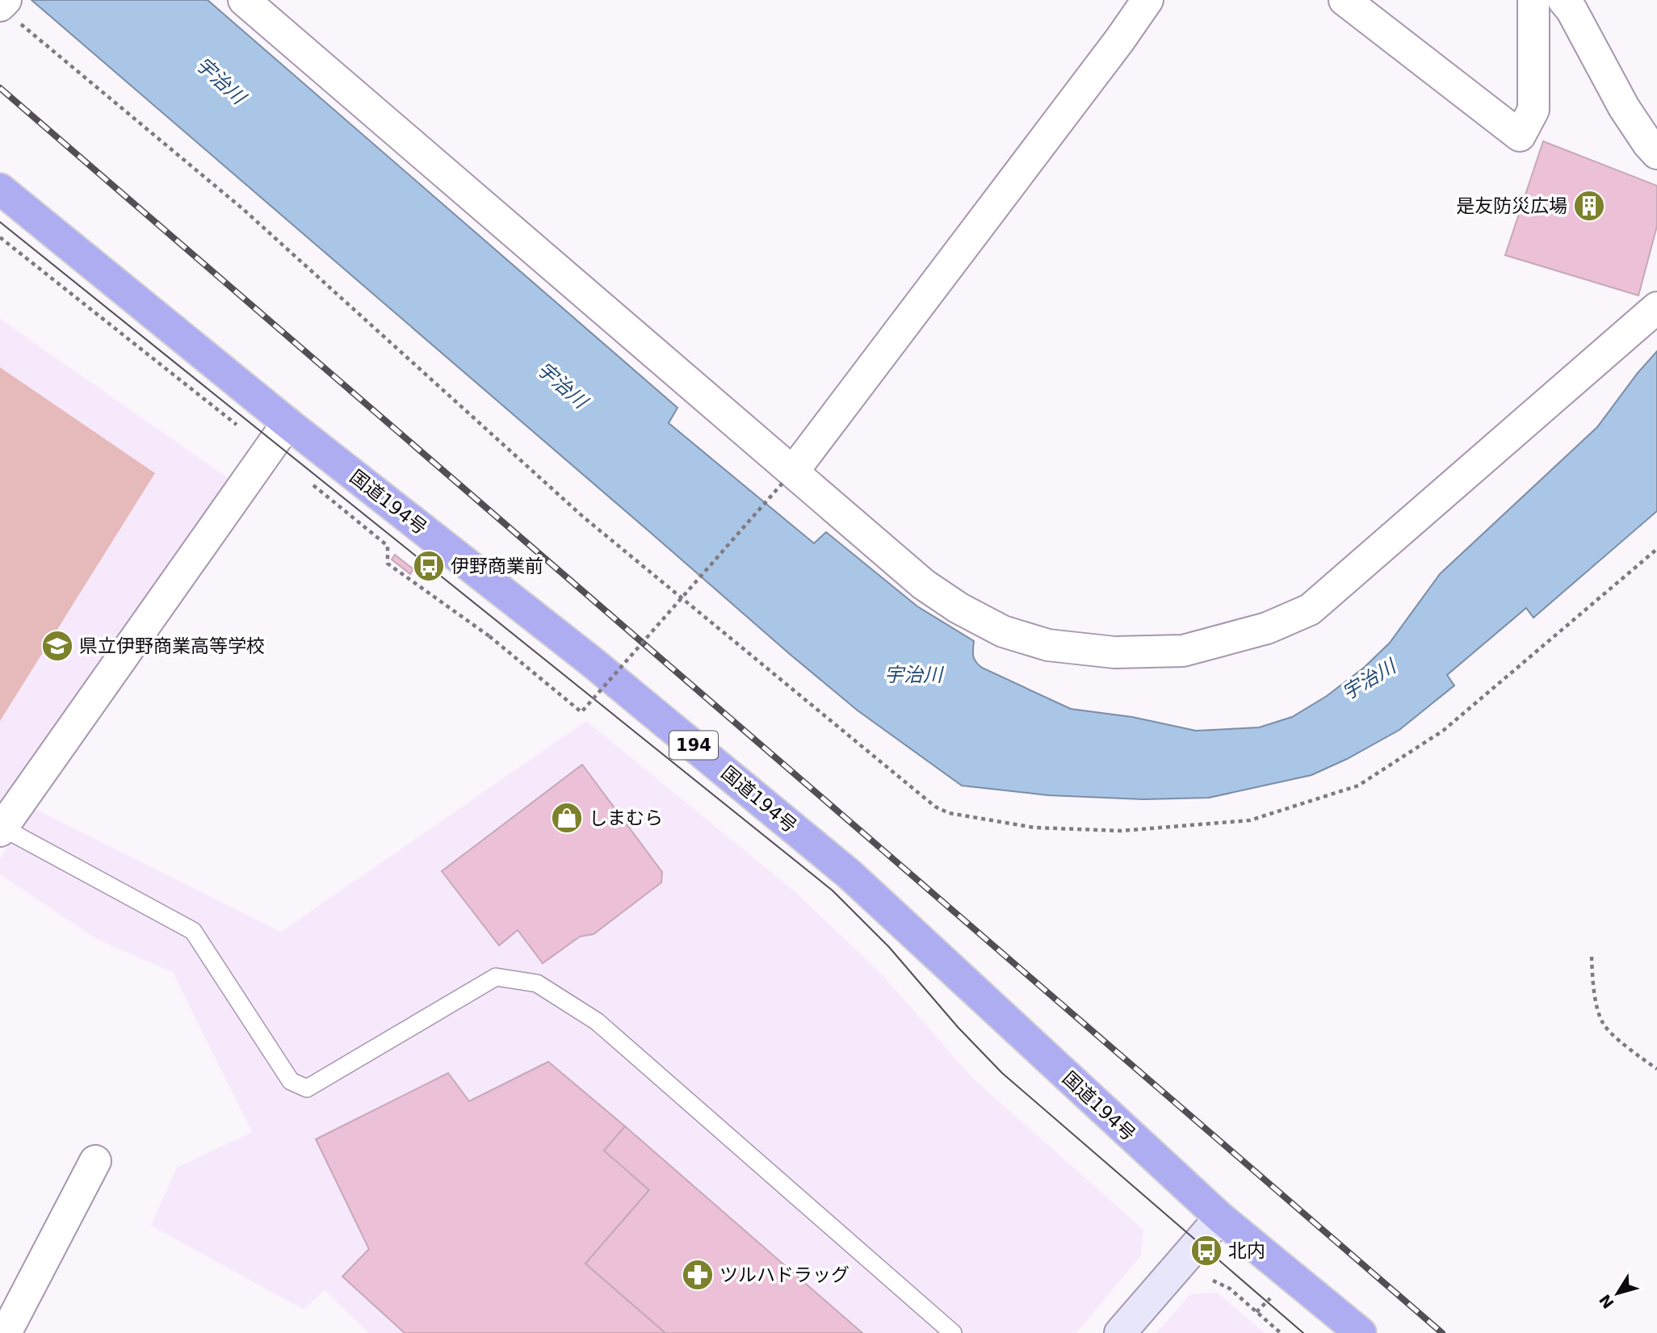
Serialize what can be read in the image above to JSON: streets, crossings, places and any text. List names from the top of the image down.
{
  "streets": {
    "highway": ["国道194号", "194"]
  },
  "water": ["宇治川"],
  "places": {
    "building": ["是友防災広場"],
    "bus stop": ["伊野商業前", "北内"],
    "school or university": ["県立伊野商業高等学校"],
    "shop": ["しまむら"],
    "pharmacy": ["ツルハドラッグ"]
  },
  "north": "bottom left"
}
